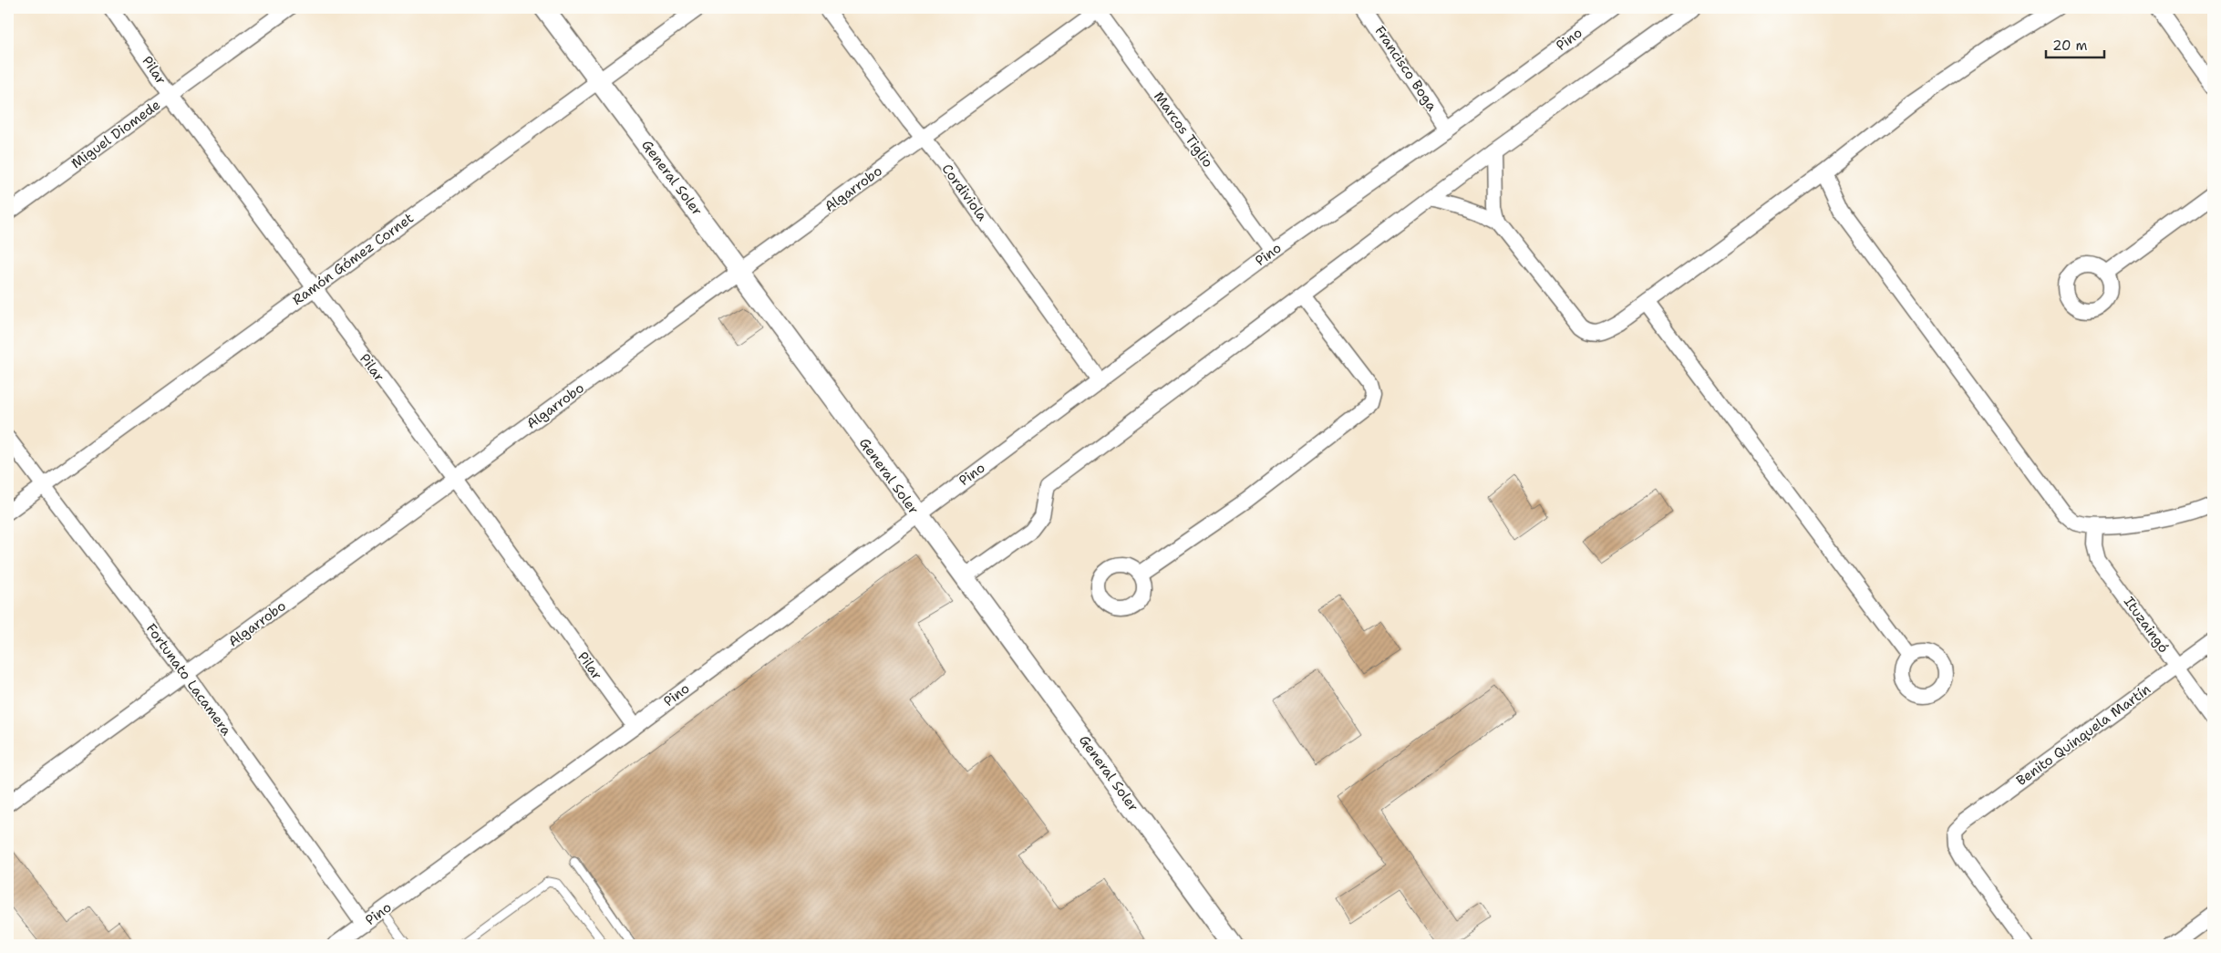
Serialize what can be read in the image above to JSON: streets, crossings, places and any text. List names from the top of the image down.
{
  "streets": {
    "street": [
      "Pino",
      "Francisco Boga",
      "Pilar",
      "Marcos Tiglio",
      "Miguel Diomede",
      "General Soler",
      "Algarrobo",
      "Cordiviola",
      "Ramón Gómez Cornet",
      "Ituzaingó",
      "Fortunato Lacamera",
      "Benito Quinquela Martín"
    ]
  },
  "crossings": [
    ["Pino", "Francisco Boga"],
    ["Pino", "Pilar"],
    ["Pino", "Marcos Tiglio"],
    ["Pino", "General Soler"],
    ["Pino", "Cordiviola"],
    ["Pino", "Fortunato Lacamera"],
    ["Pilar", "Miguel Diomede"],
    ["Pilar", "Algarrobo"],
    ["Pilar", "Ramón Gómez Cornet"],
    ["Marcos Tiglio", "Algarrobo"],
    ["General Soler", "Algarrobo"],
    ["General Soler", "Ramón Gómez Cornet"],
    ["Algarrobo", "Cordiviola"],
    ["Algarrobo", "Fortunato Lacamera"],
    ["Ramón Gómez Cornet", "Fortunato Lacamera"],
    ["Ituzaingó", "Benito Quinquela Martín"]
  ],
  "scale_bar": "20 m"
}
